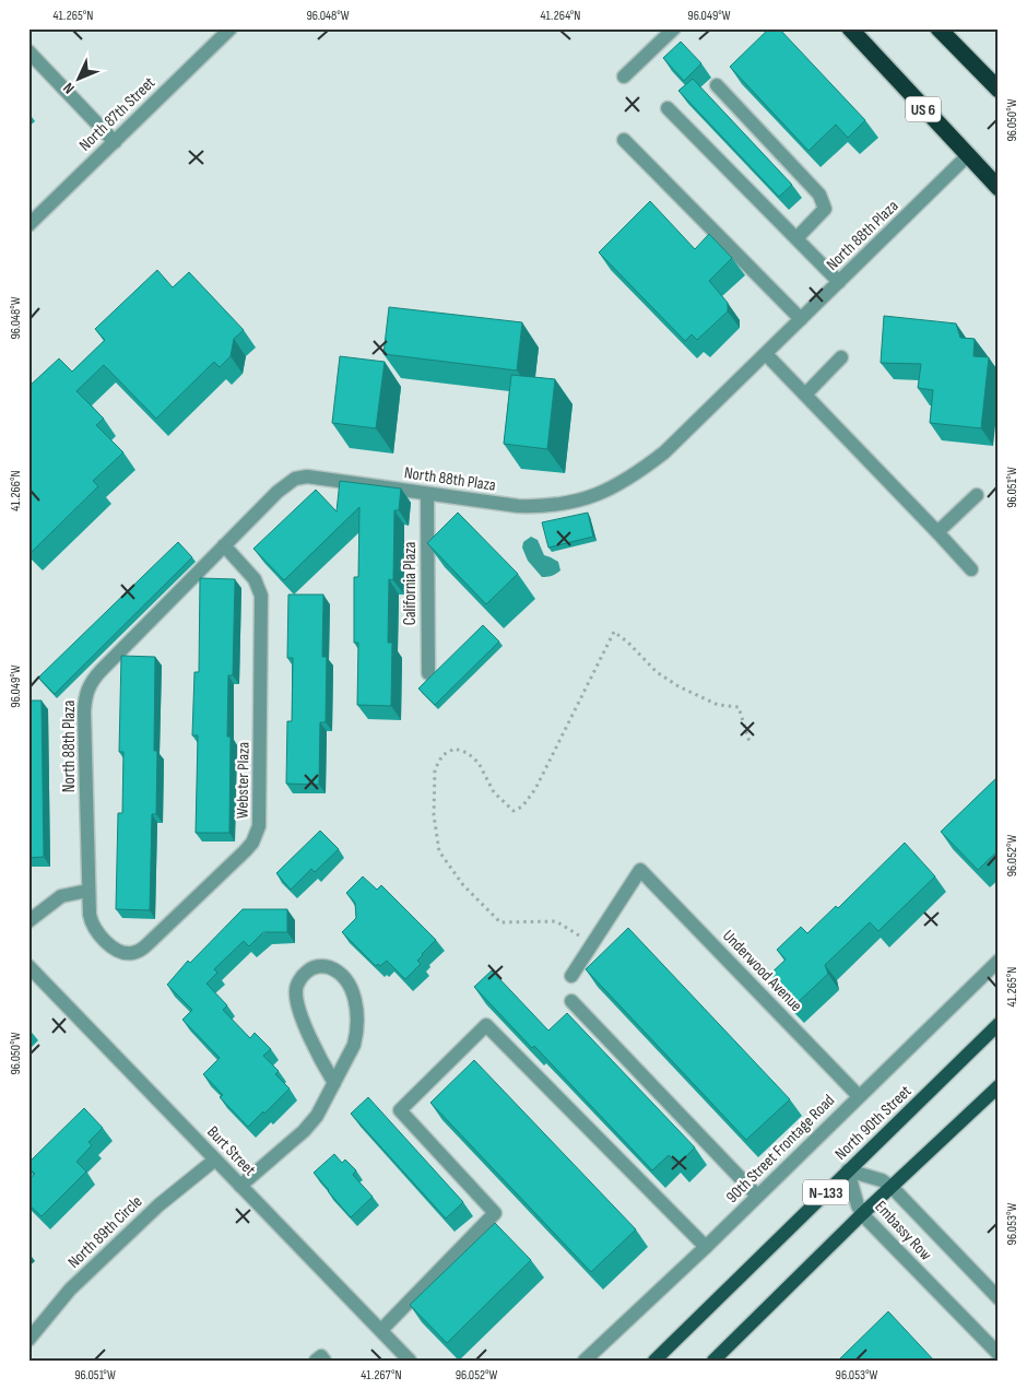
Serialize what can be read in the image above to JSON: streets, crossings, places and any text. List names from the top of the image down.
{
  "streets": {
    "highway": ["US 6"],
    "main road": ["North 90th Street", "N-133"],
    "street": [
      "North 87th Street",
      "North 88th Plaza",
      "California Plaza",
      "Webster Plaza",
      "Underwood Avenue",
      "90th Street Frontage Road",
      "Burt Street",
      "Embassy Row",
      "North 89th Circle"
    ]
  },
  "crossings": [
    ["US 6", "North 88th Plaza"],
    ["North 88th Plaza", "California Plaza"],
    ["North 88th Plaza", "Webster Plaza"],
    ["Underwood Avenue", "90th Street Frontage Road"],
    ["North 90th Street", "Embassy Row"],
    ["Burt Street", "North 89th Circle"],
    ["N-133", "Embassy Row"]
  ],
  "north": "bottom left",
  "coordinates": [
    "41.265°N",
    "96.048°W",
    "41.264°N",
    "96.049°W",
    "96.050°W",
    "96.051°W",
    "41.266°N",
    "96.052°W",
    "96.053°W",
    "41.267°N"
  ]
}
